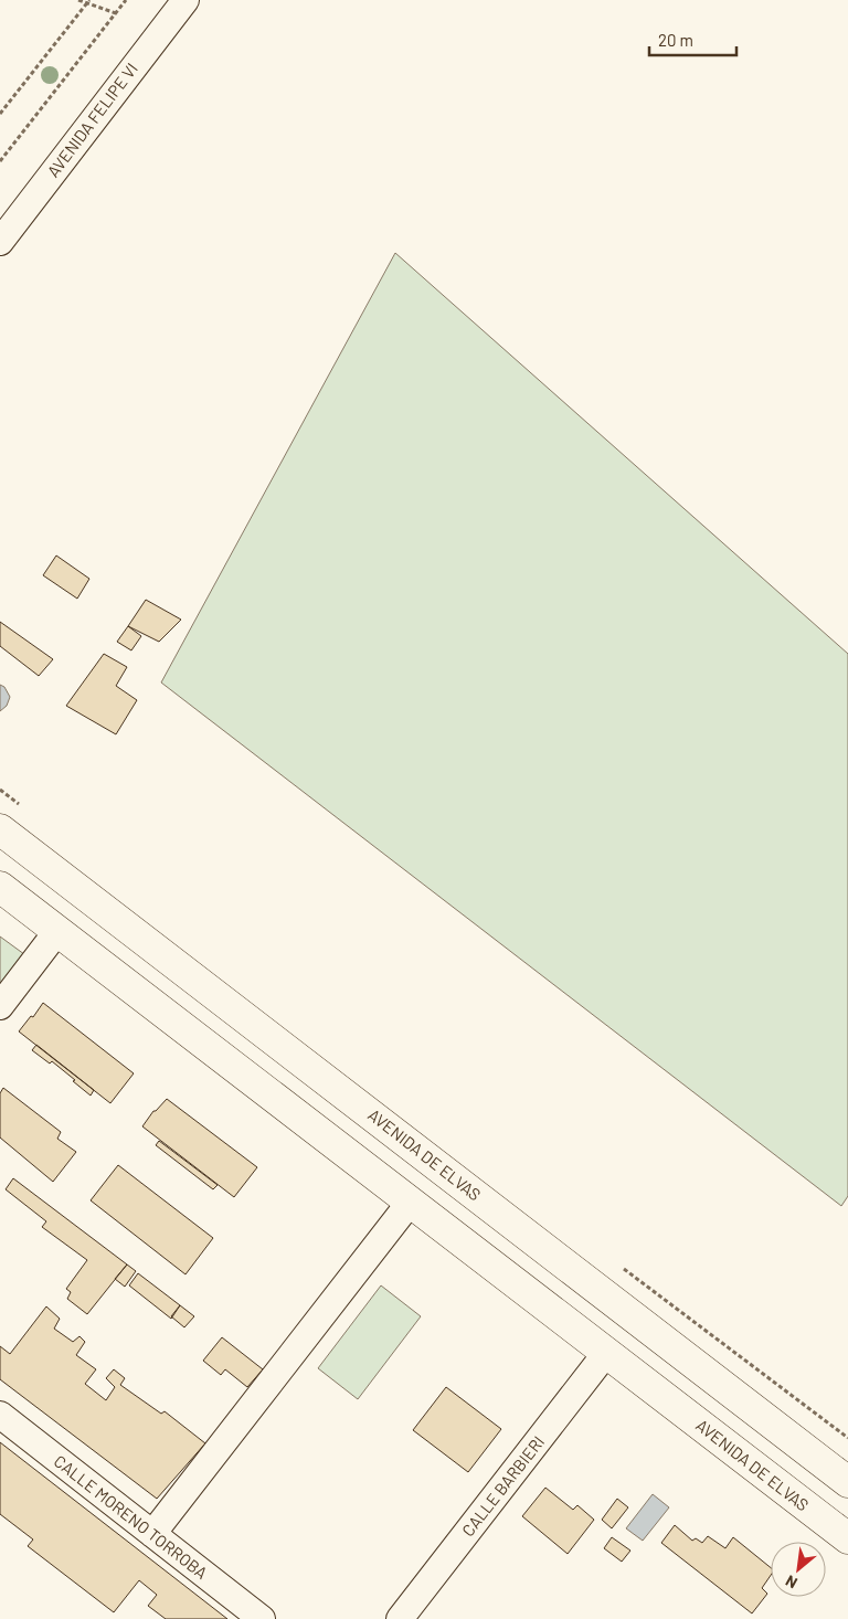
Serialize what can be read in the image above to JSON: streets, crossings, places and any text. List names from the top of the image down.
{
  "streets": {
    "highway": ["AVENIDA DE ELVAS"],
    "street": ["AVENIDA FELIPE VI", "CALLE BARBIERI", "CALLE MORENO TORROBA"]
  },
  "crossings": [
    ["AVENIDA DE ELVAS", "CALLE BARBIERI"]
  ],
  "scale_bar": "20 m",
  "north": "bottom left"
}
